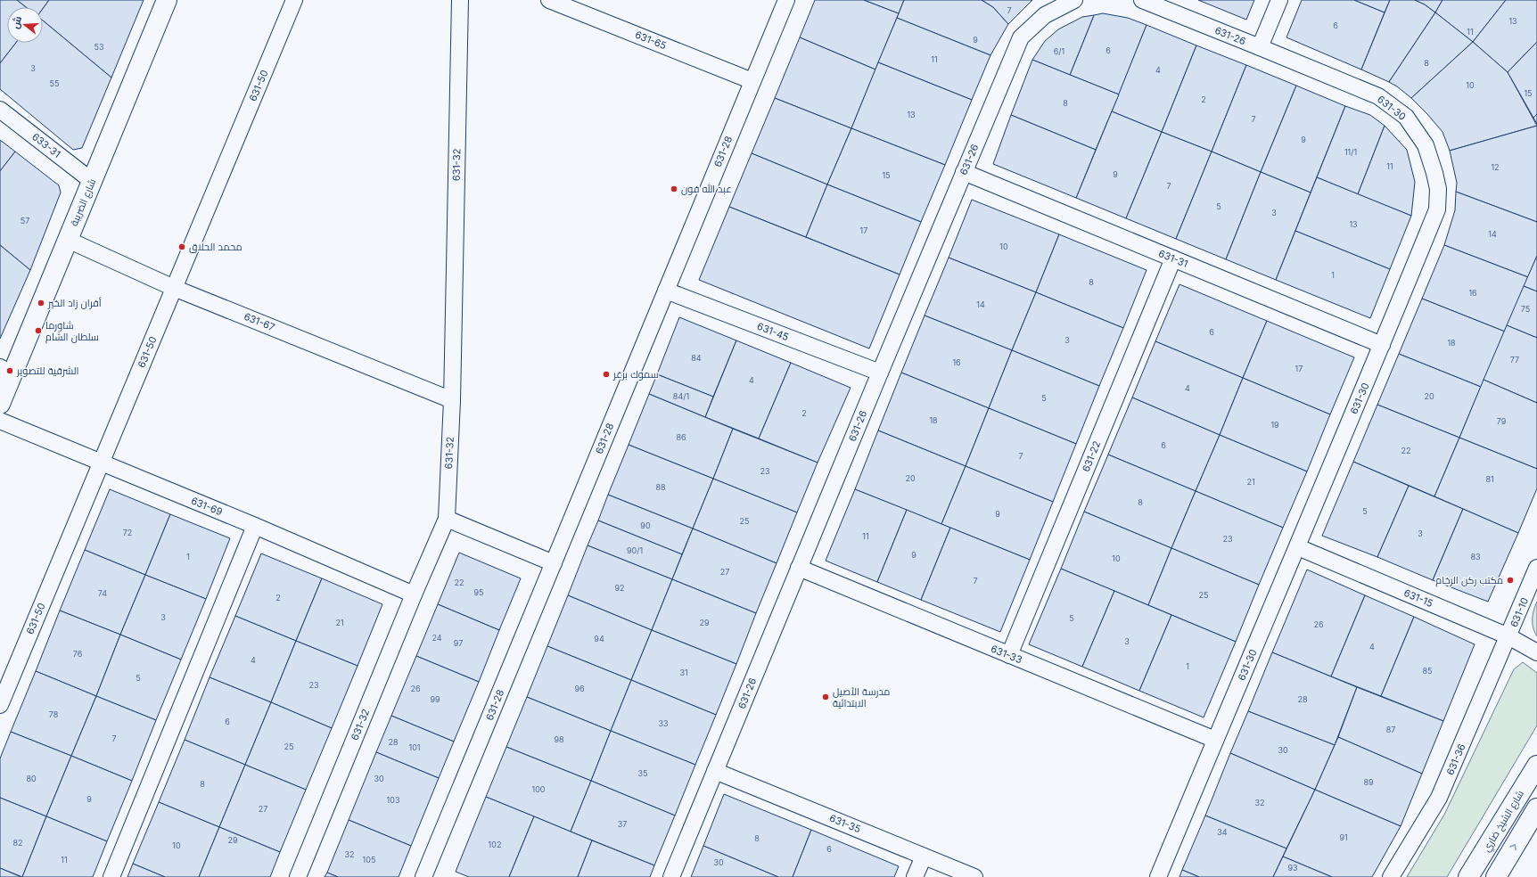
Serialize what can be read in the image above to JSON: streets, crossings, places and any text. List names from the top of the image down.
{
  "streets": {
    "street": [
      "631-26",
      "631-65",
      "631-50",
      "631-30",
      "633-31",
      "631-28",
      "631-32",
      "شارع الضريبة",
      "631-31",
      "631-67",
      "631-45",
      "631-22",
      "631-69",
      "631-15",
      "631-10",
      "631-33",
      "631-36",
      "شارع الشيخ ضاري",
      "631-35"
    ]
  },
  "crossings": [
    ["631-26", "631-30"],
    ["631-26", "631-31"],
    ["631-26", "631-45"],
    ["631-26", "631-33"],
    ["631-26", "631-35"],
    ["631-65", "631-28"],
    ["631-50", "631-67"],
    ["631-50", "631-69"],
    ["631-30", "631-31"],
    ["631-30", "631-15"],
    ["631-30", "631-33"],
    ["633-31", "شارع الضريبة"],
    ["631-28", "631-45"],
    ["631-32", "631-67"],
    ["631-32", "631-69"],
    ["شارع الضريبة", "631-67"],
    ["631-31", "631-22"],
    ["631-22", "631-33"],
    ["631-15", "631-10"],
    ["631-15", "631-36"],
    ["631-10", "631-36"]
  ],
  "places": [
    "عبد الله فون",
    "محمد الحلاق",
    "أفران زاد الخير",
    "شاورما سلطان الشام",
    "الشرقية للتصوير",
    "سموك برغر",
    "مكتب ركن الرخام",
    "مدرسة الأصيل الابتدائية"
  ],
  "house_numbers": [
    "7",
    "13",
    "6",
    "11",
    "9",
    "53",
    "6",
    "6/1",
    "11",
    "8",
    "3",
    "4",
    "55",
    "10",
    "15",
    "2",
    "8",
    "13",
    "7",
    "9",
    "11/1",
    "11",
    "12",
    "9",
    "15",
    "7",
    "5",
    "3",
    "57",
    "13",
    "17",
    "14",
    "10",
    "1",
    "8",
    "16",
    "14",
    "75",
    "6",
    "3",
    "18",
    "84",
    "77",
    "16",
    "17",
    "4",
    "4",
    "84/1",
    "20",
    "5",
    "2",
    "18",
    "79",
    "19",
    "86",
    "6",
    "22",
    "7",
    "23",
    "20",
    "81",
    "21",
    "88",
    "8",
    "5",
    "9",
    "25",
    "90",
    "72",
    "3",
    "11",
    "23",
    "90/1",
    "9",
    "1",
    "83",
    "10",
    "27",
    "7",
    "22",
    "92",
    "95",
    "74",
    "25",
    "2",
    "3",
    "5",
    "21",
    "29",
    "26",
    "24",
    "94",
    "3",
    "97",
    "4",
    "76",
    "4",
    "1",
    "85",
    "31",
    "5",
    "23",
    "26",
    "96",
    "99",
    "28",
    "78",
    "6",
    "33",
    "87",
    "7",
    "98",
    "28",
    "25",
    "101",
    "30",
    "35",
    "80",
    "30",
    "89",
    "8",
    "100",
    "9",
    "103",
    "32",
    "27",
    "37",
    "34",
    "91",
    "8",
    "29",
    "82",
    "102",
    "10",
    "6",
    "32",
    "11",
    "105",
    "30",
    "93"
  ],
  "north": "left"
}
